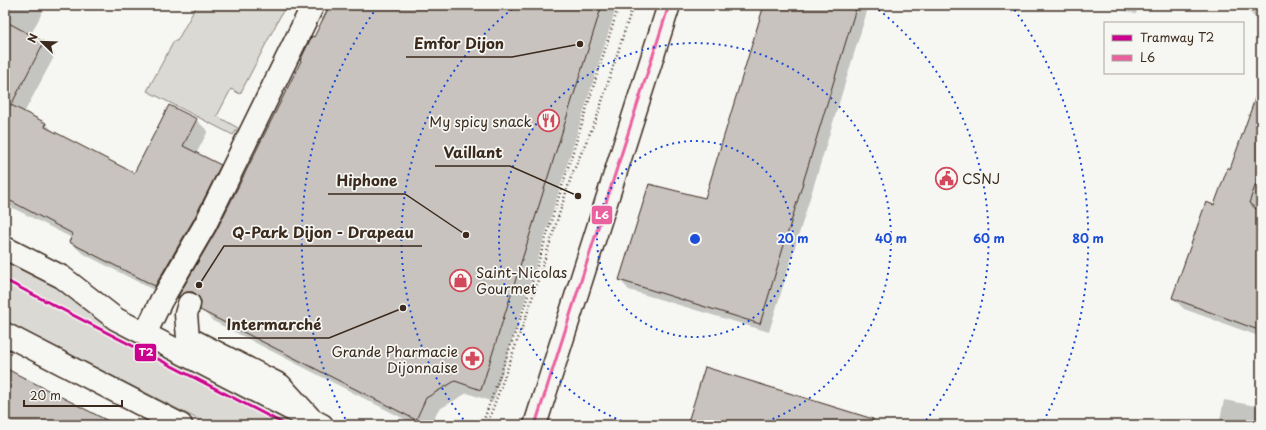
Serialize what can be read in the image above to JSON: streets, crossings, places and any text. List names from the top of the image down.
{
  "places": {
    "other": [
      "Emfor Dijon",
      "Vaillant",
      "Hiphone",
      "Q-Park Dijon - Drapeau",
      "Intermarché"
    ],
    "restaurant": ["My spicy snack"],
    "public building": ["CSNJ"],
    "shop": ["Saint-Nicolas Gourmet"],
    "pharmacy": ["Grande Pharmacie Dijonnaise"]
  },
  "lines": ["transit line L6", "tram line T2"],
  "legend": ["Tramway T2", "L6"],
  "scale_bar": "20 m",
  "north": "top left",
  "rings": [
    "20 m",
    "40 m",
    "60 m",
    "80 m"
  ]
}
